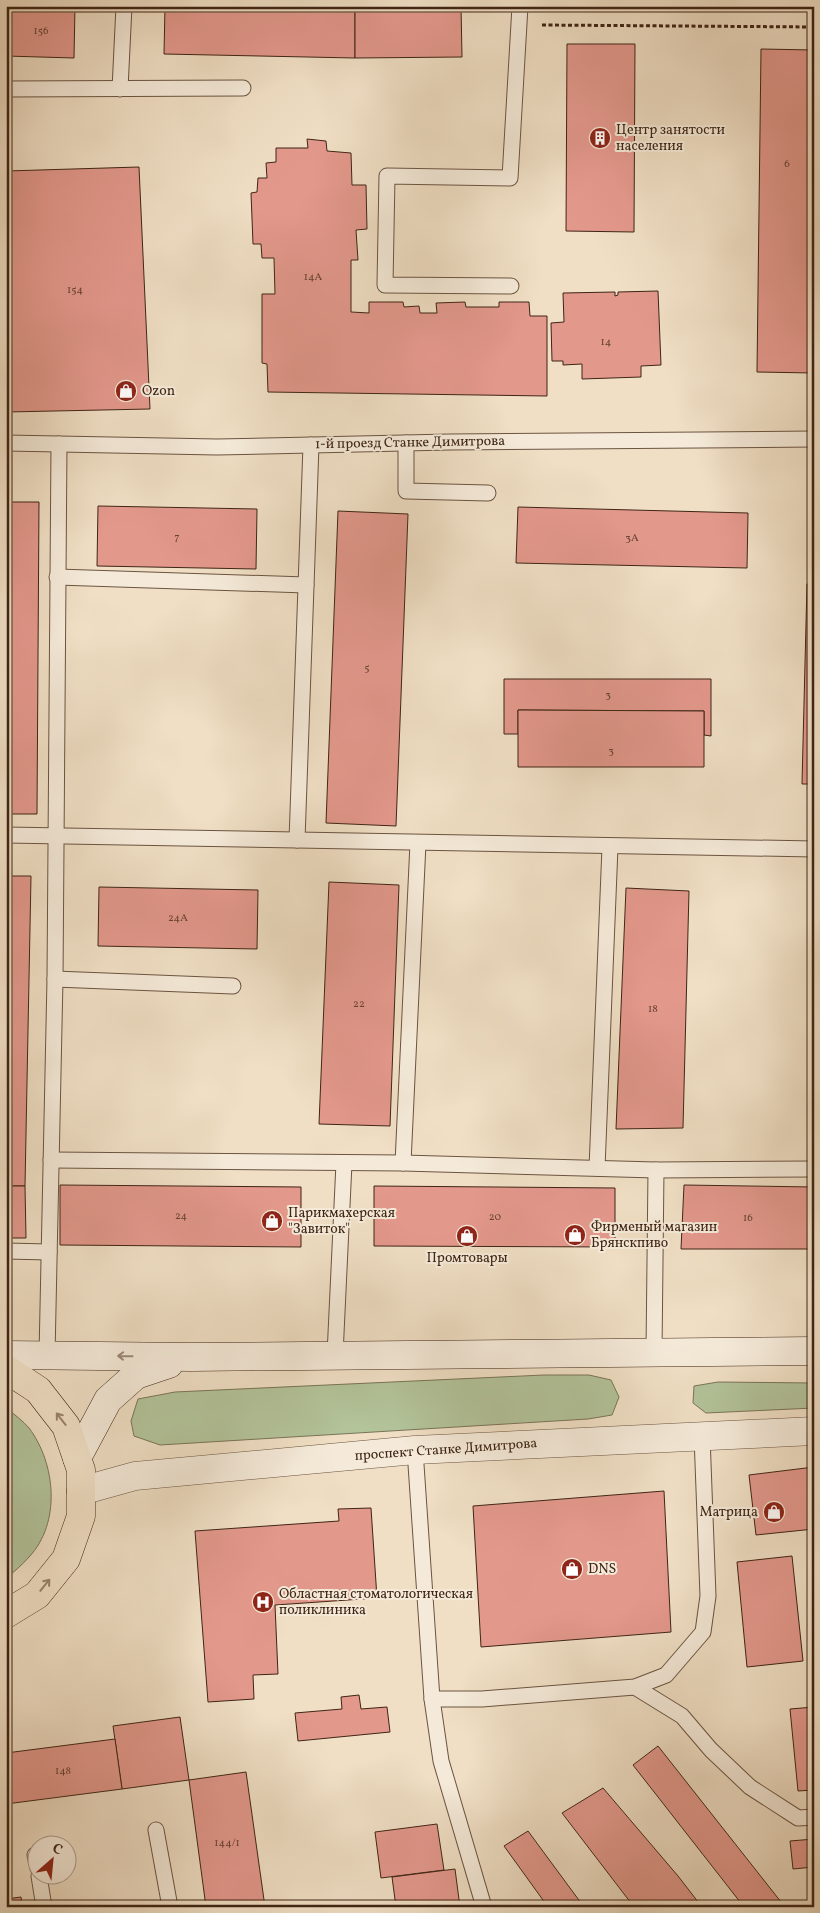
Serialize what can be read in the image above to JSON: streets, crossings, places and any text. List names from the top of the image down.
{
  "streets": {
    "main road": ["проспект Станке Димитрова"],
    "lane": ["1-й проезд Станке Димитрова"]
  },
  "places": {
    "building": ["Центр занятости населения"],
    "shop": [
      "Ozon",
      "Парикмахерская \"Завиток\"",
      "Фирменый магазин Брянскпиво",
      "Промтовары",
      "Матрица",
      "DNS"
    ],
    "hospital": ["Областная стоматологическая поликлиника"]
  },
  "house_numbers": [
    "156",
    "6",
    "14А",
    "154",
    "14",
    "7",
    "3А",
    "5",
    "3",
    "3",
    "24А",
    "22",
    "18",
    "24",
    "20",
    "16",
    "148",
    "144/1"
  ],
  "north": "top right"
}
